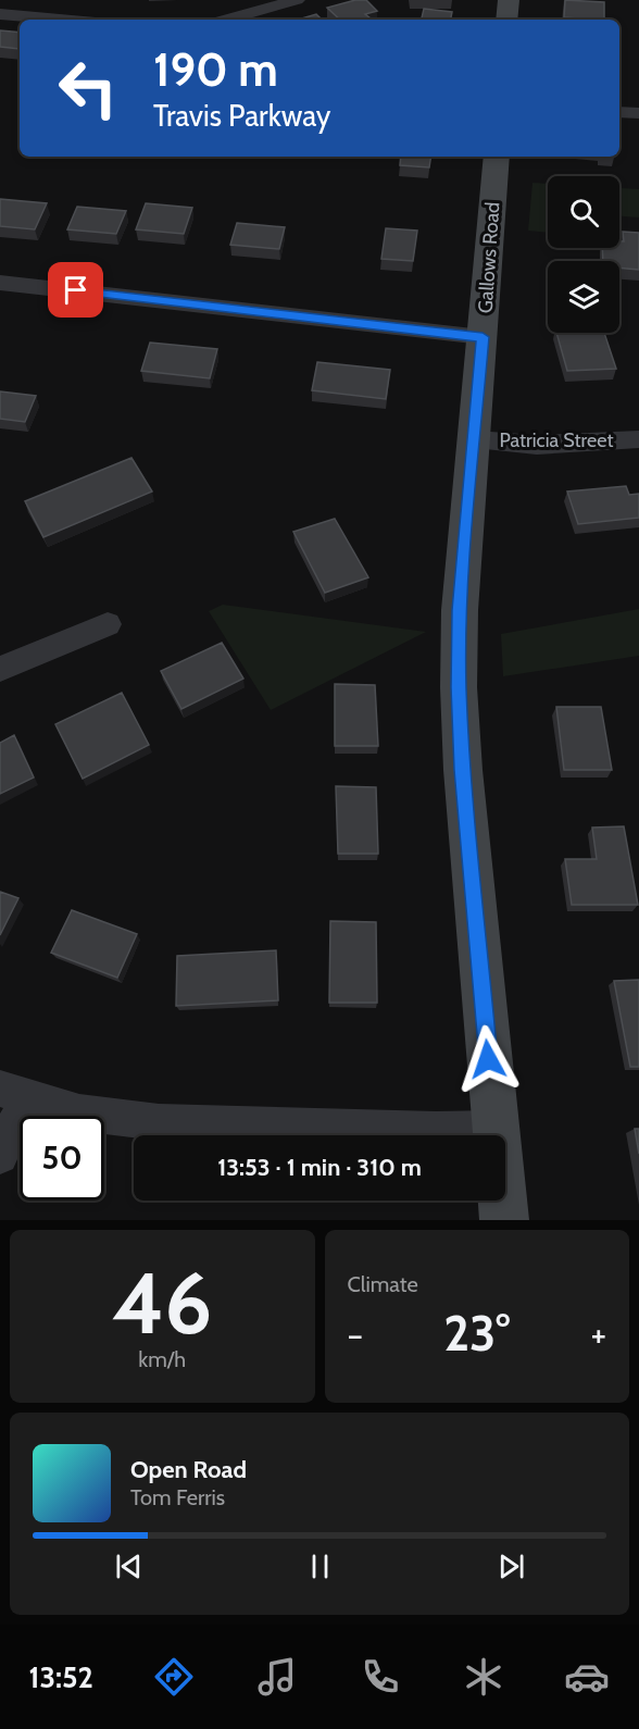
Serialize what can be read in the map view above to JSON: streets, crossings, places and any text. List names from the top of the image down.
{
  "streets": {
    "main road": ["Gallows Road"],
    "street": ["Patricia Street"]
  },
  "crossings": [
    ["Gallows Road", "Patricia Street"]
  ],
  "page": {
    "turn": ["190 m", "Travis Parkway"],
    "limit": "50",
    "trip": "13:53 · 1 min · 310 m",
    "tile": [
      ["46", "km/h"],
      "Climate"
    ],
    "heat": ["−", "23°", "+"],
    "song": ["Open Road", "Tom Ferris"],
    "tabs": "13:52"
  }
}
